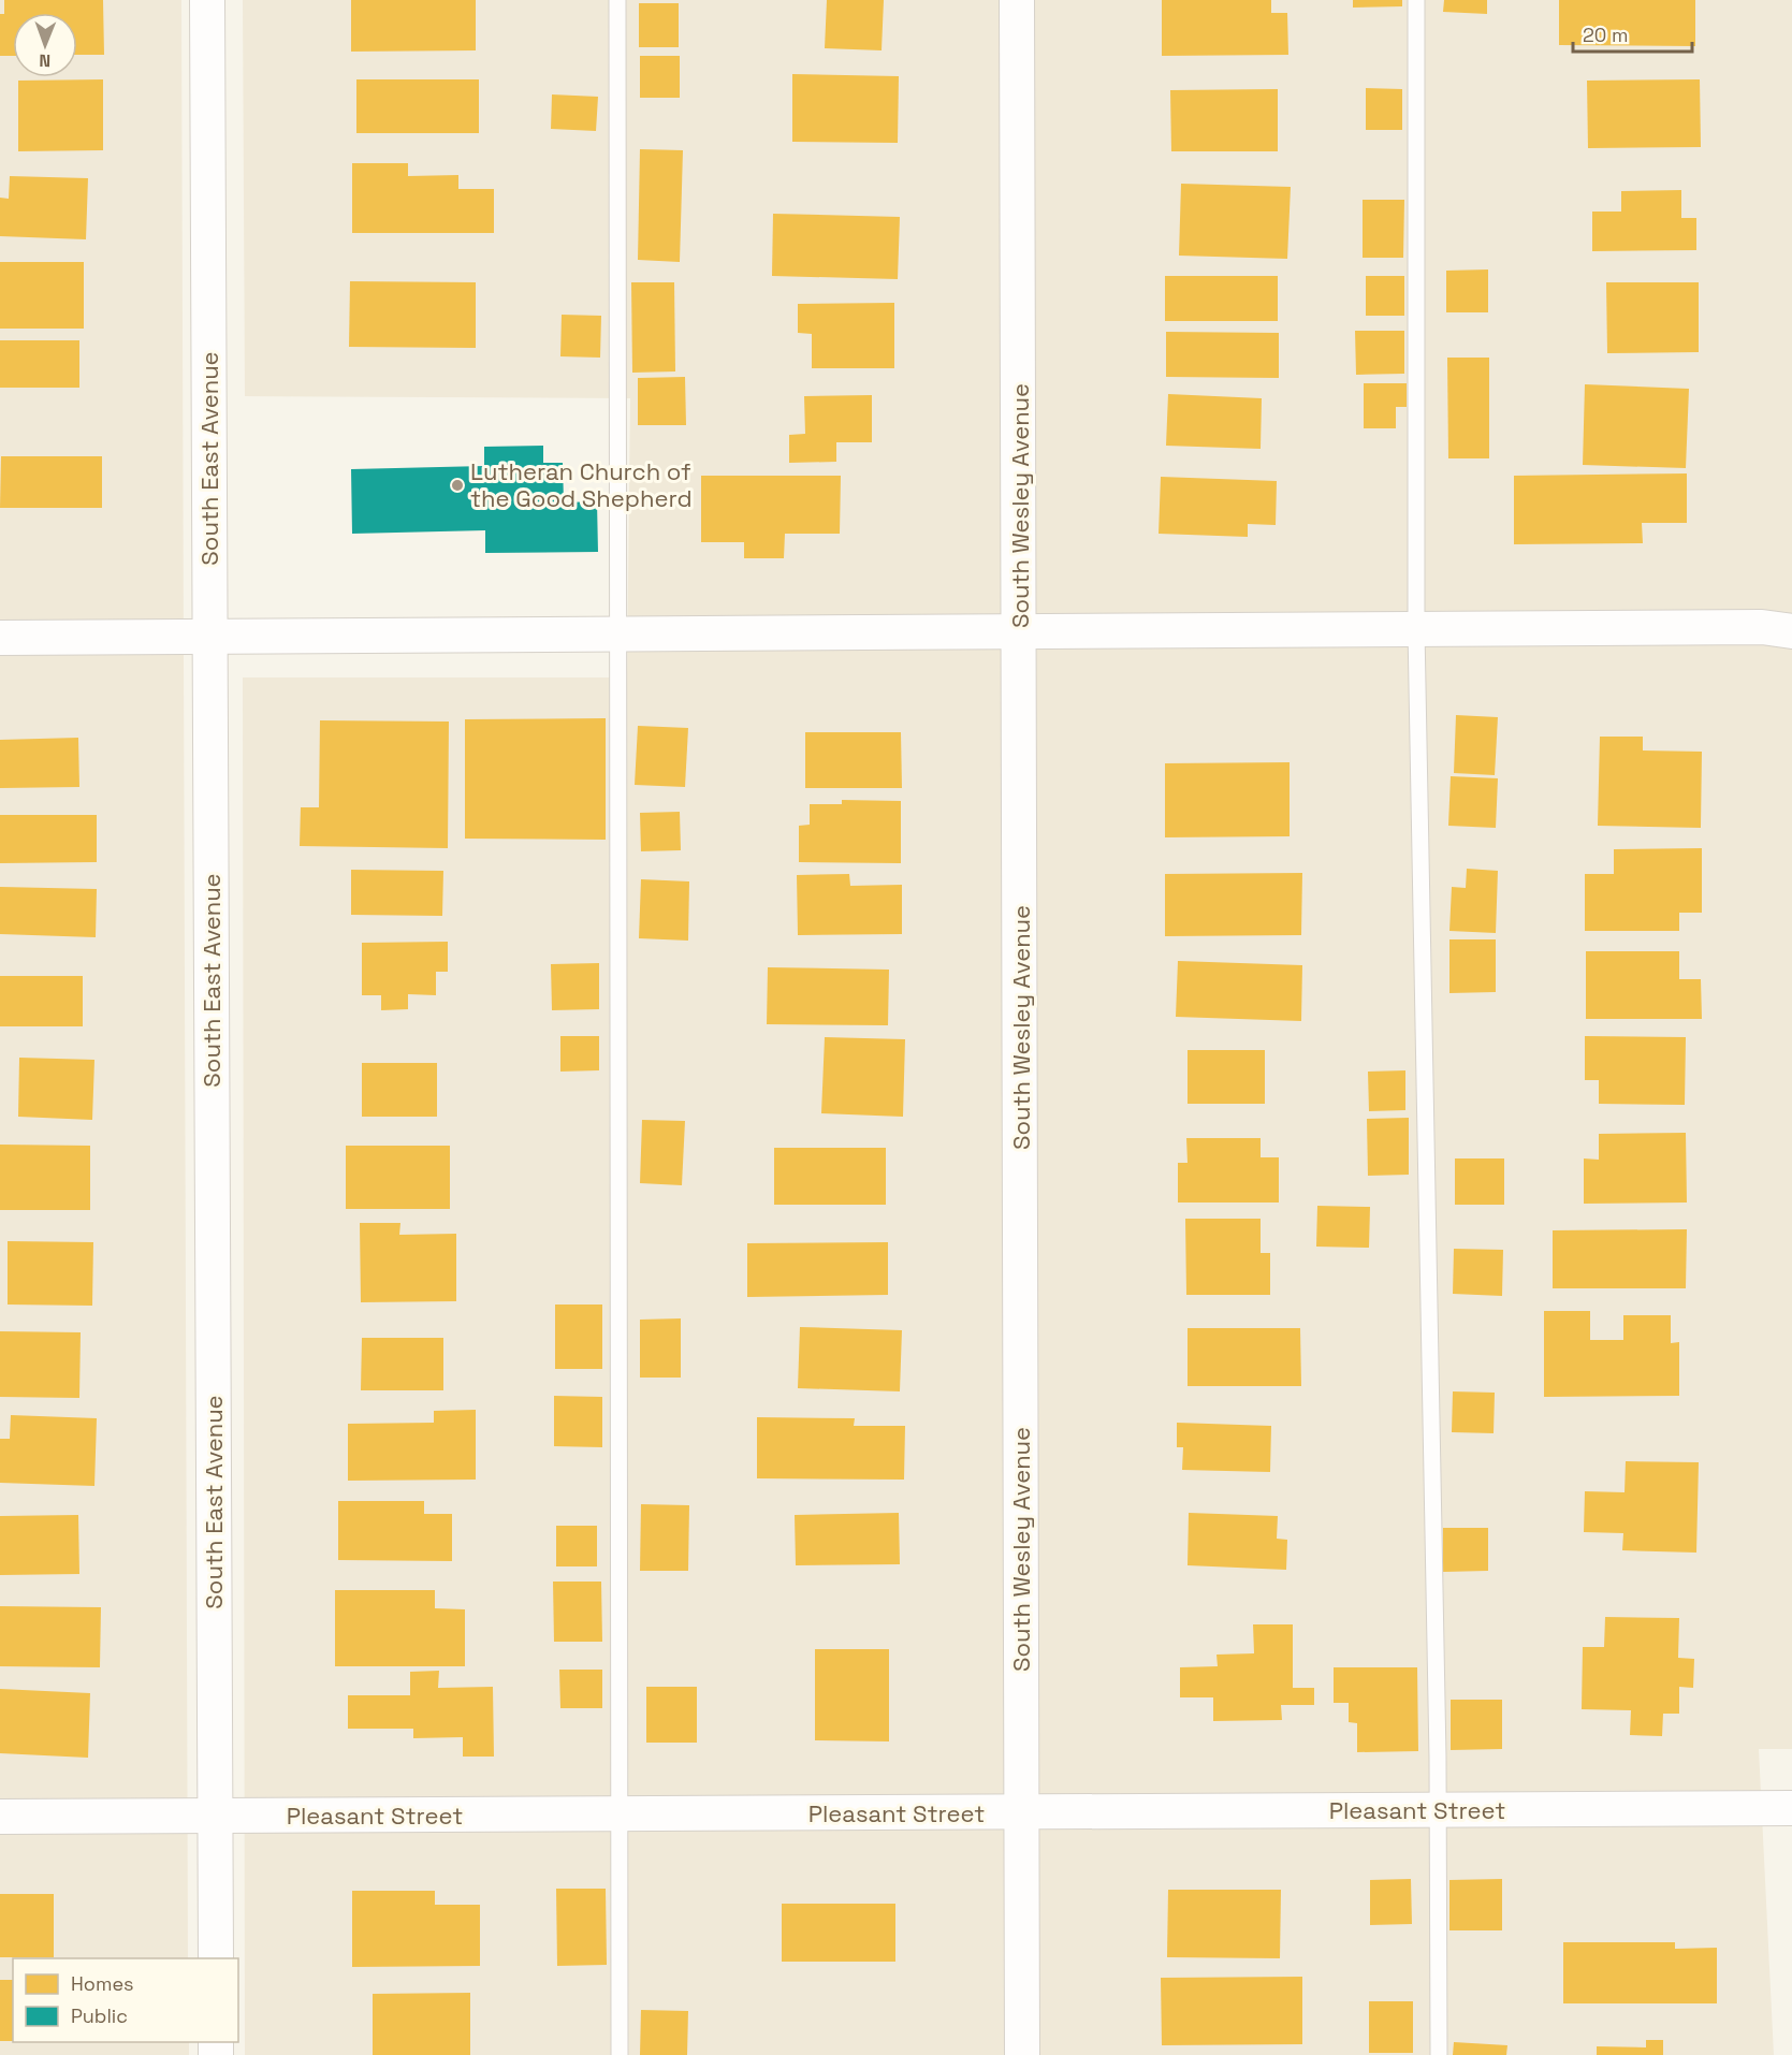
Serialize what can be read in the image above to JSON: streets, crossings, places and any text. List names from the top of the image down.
{
  "streets": {
    "street": ["South East Avenue", "South Wesley Avenue", "Pleasant Street"]
  },
  "crossings": [
    ["South East Avenue", "Pleasant Street"],
    ["South Wesley Avenue", "Pleasant Street"]
  ],
  "places": ["Lutheran Church of the Good Shepherd"],
  "legend": ["Homes", "Public"],
  "scale_bar": "20 m",
  "north": "bottom"
}
